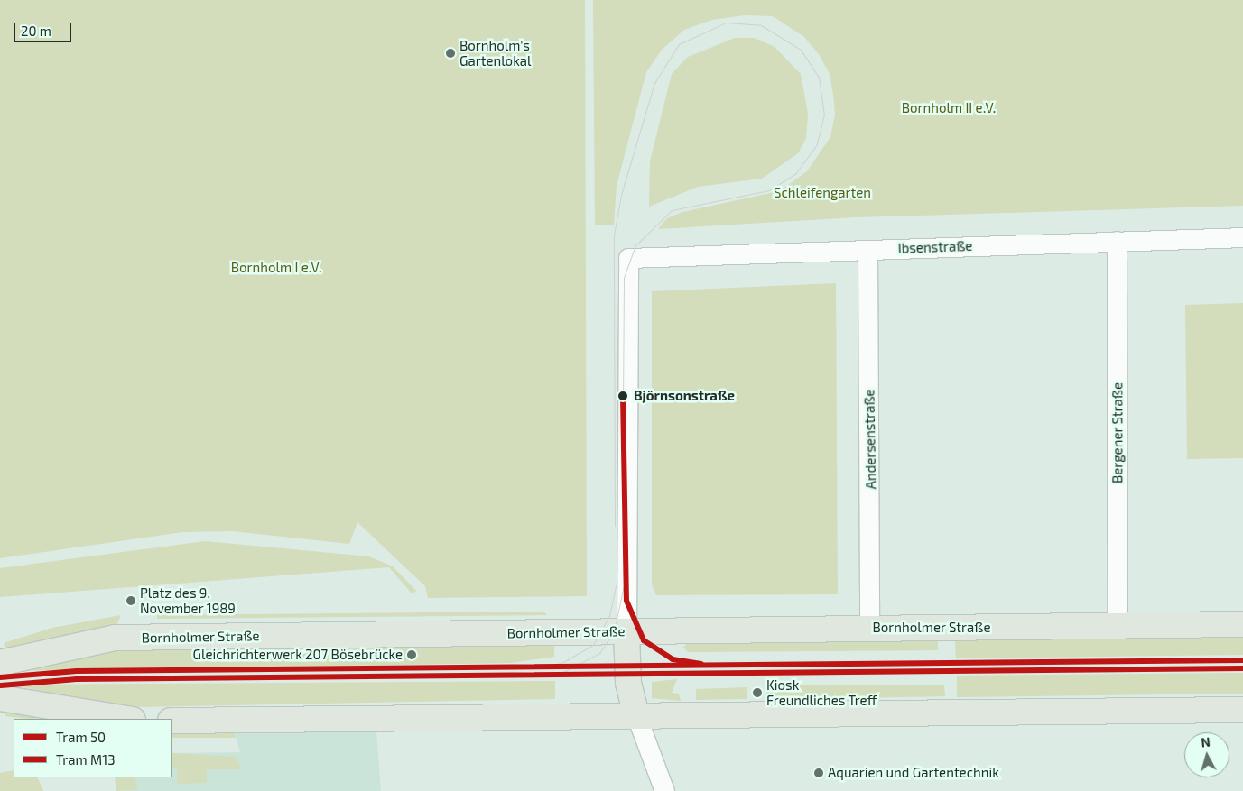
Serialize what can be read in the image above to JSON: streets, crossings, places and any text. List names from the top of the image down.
{
  "streets": {
    "main road": ["Bornholmer Straße"],
    "street": ["Ibsenstraße", "Bergener Straße", "Andersenstraße"]
  },
  "crossings": [
    ["Ibsenstraße", "Bergener Straße"],
    ["Ibsenstraße", "Andersenstraße"],
    ["Ibsenstraße", "Bornholmer Straße"],
    ["Bergener Straße", "Bornholmer Straße"],
    ["Andersenstraße", "Bornholmer Straße"]
  ],
  "parks": ["Bornholm II e.V.", "Schleifengarten", "Bornholm I e.V."],
  "places": [
    "Bornholm's Gartenlokal",
    "Björnsonstraße",
    "Platz des 9. November 1989",
    "Gleichrichterwerk 207 Bösebrücke",
    "Kiosk Freundliches Treff",
    "Aquarien und Gartentechnik"
  ],
  "lines": ["tram line 50", "tram line M13"],
  "legend": ["Tram 50", "Tram M13"],
  "scale_bar": "20 m",
  "north": "top"
}
